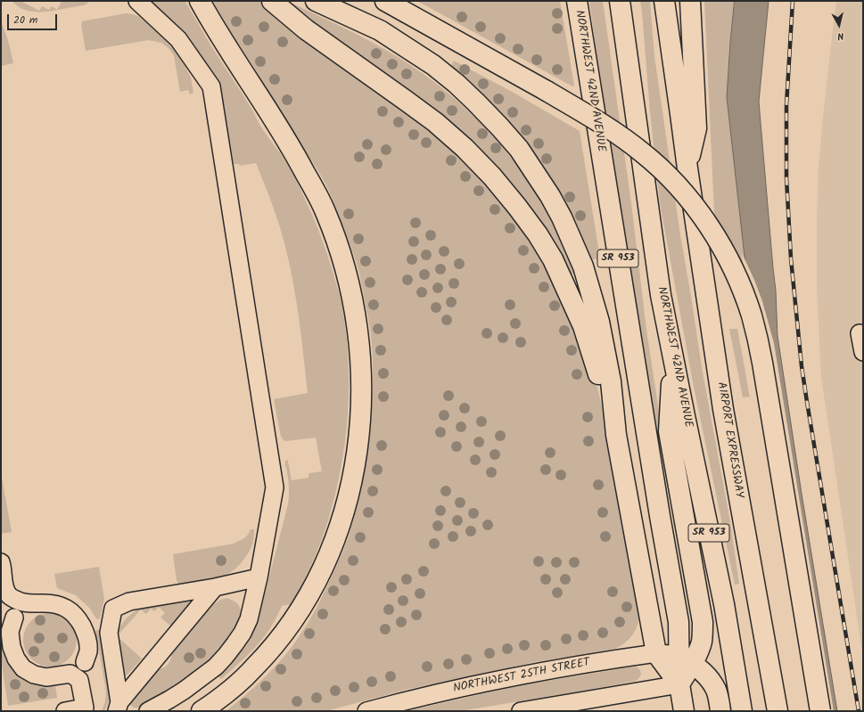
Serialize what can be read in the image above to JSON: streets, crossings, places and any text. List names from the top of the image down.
{
  "streets": {
    "highway": ["NORTHWEST 42ND AVENUE", "SR 953", "AIRPORT EXPRESSWAY"],
    "street": ["NORTHWEST 25TH STREET"]
  },
  "crossings": [
    ["NORTHWEST 42ND AVENUE", "NORTHWEST 25TH STREET"]
  ],
  "scale_bar": "20 m",
  "north": "bottom"
}
